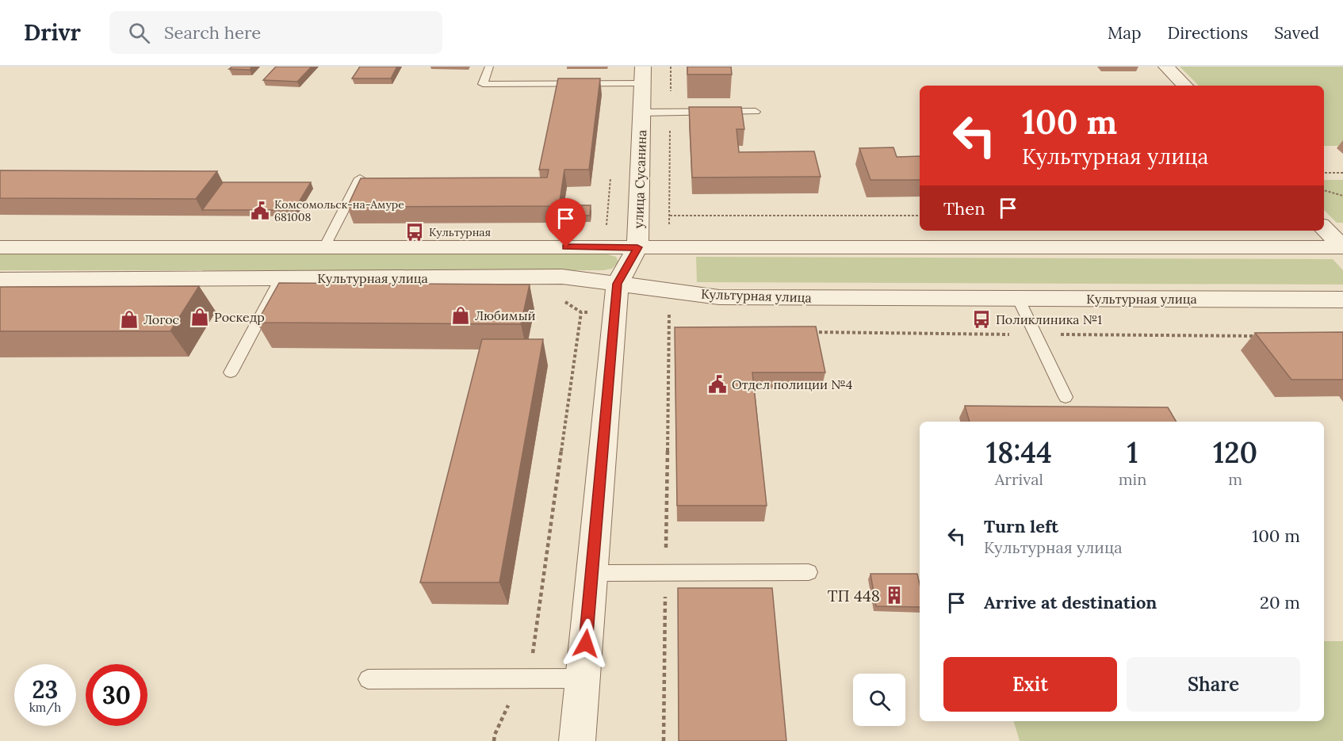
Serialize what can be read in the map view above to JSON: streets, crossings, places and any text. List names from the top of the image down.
{
  "streets": {
    "street": ["улица Сусанина", "Культурная улица"]
  },
  "crossings": [
    ["улица Сусанина", "Культурная улица"]
  ],
  "places": {
    "public building": ["Комсомольск-на-Амуре 681008", "Отдел полиции №4"],
    "bus stop": ["Культурная", "Поликлиника №1"],
    "shop": ["Любимый", "Роскедр", "Логос"],
    "building": ["ТП 448"]
  },
  "page": {
    "header": "Drivr",
    "search": "Search here",
    "nav": ["Map", "Directions", "Saved"],
    "turn": ["100 m", "Культурная улица"],
    "then": "Then",
    "eta": [
      "18:44",
      "Arrival",
      "1",
      "min",
      "120",
      "m"
    ],
    "list": [
      {
        "name": "Turn left",
        "note": "Культурная улица",
        "value": "100 m"
      },
      {
        "name": "Arrive at destination",
        "value": "20 m"
      }
    ],
    "buttons": ["Exit", "Share"],
    "speed": "23 km/h",
    "limit": "30"
  }
}
